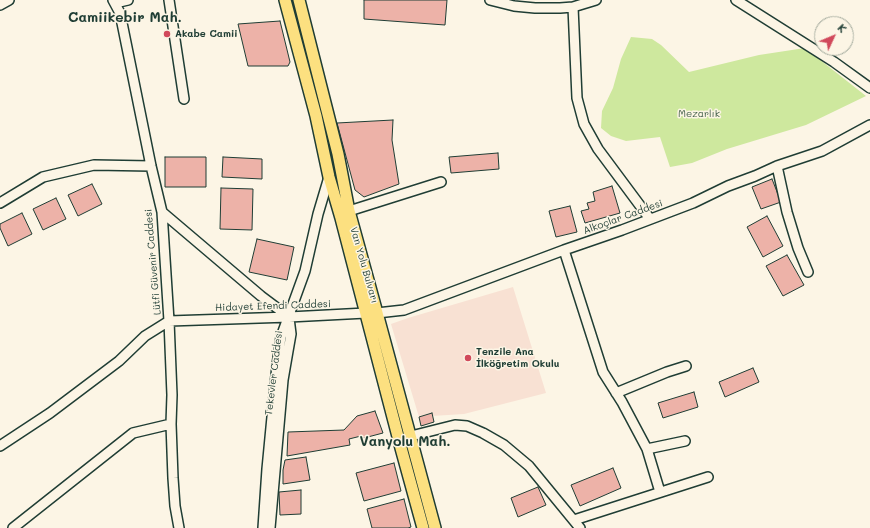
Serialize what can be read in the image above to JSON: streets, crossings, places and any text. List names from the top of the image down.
{
  "streets": {
    "main road": ["Van Yolu Bulvarı"],
    "street": [
      "Alkoçlar Caddesi",
      "Lütfi Güvenir Caddesi",
      "Hidayet Efendi Caddesi",
      "Tekevler Caddesi"
    ]
  },
  "crossings": [
    ["Alkoçlar Caddesi", "Van Yolu Bulvarı"],
    ["Alkoçlar Caddesi", "Hidayet Efendi Caddesi"],
    ["Lütfi Güvenir Caddesi", "Hidayet Efendi Caddesi"],
    ["Van Yolu Bulvarı", "Hidayet Efendi Caddesi"],
    ["Hidayet Efendi Caddesi", "Tekevler Caddesi"]
  ],
  "districts": ["Camiikebir Mah.", "Vanyolu Mah."],
  "parks": ["Mezarlık"],
  "places": ["Akabe Camii", "Tenzile Ana İlköğretim Okulu"],
  "north": "top right"
}
